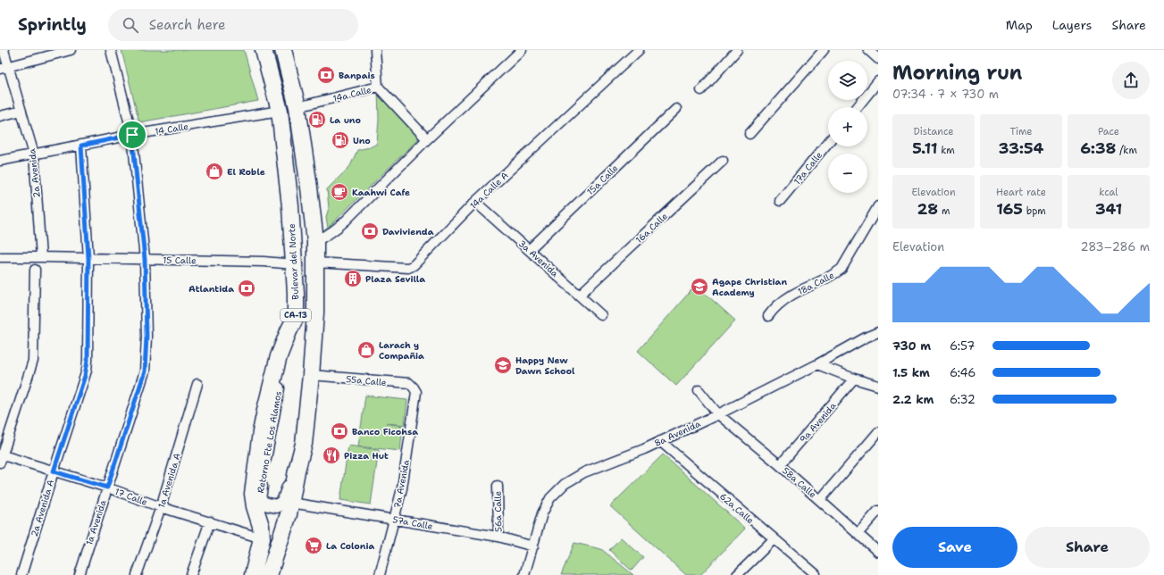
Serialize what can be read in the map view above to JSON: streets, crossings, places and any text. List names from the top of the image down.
{
  "streets": {
    "highway": ["Bulevar del Norte", "CA-13"],
    "main road": ["Retorno Fte Los Alamos"],
    "street": [
      "14a Calle",
      "14 Calle",
      "17a Calle",
      "2a Avenida",
      "15a Calle",
      "14a Calle A",
      "16a Calle",
      "3a Avenida",
      "15 Calle",
      "18a Calle",
      "55a Calle",
      "9a Avenida",
      "8a Avenida",
      "1a Avenida A",
      "58a Calle",
      "7a Avenida",
      "17 Calle",
      "2a Avenida A",
      "62a Calle",
      "56a Calle",
      "1a Avenida",
      "57a Calle"
    ]
  },
  "crossings": [
    ["14a Calle", "CA-13"],
    ["14 Calle", "2a Avenida"],
    ["14 Calle", "Bulevar del Norte"],
    ["14 Calle", "2a Avenida A"],
    ["14 Calle", "1a Avenida"],
    ["2a Avenida", "15 Calle"],
    ["15a Calle", "3a Avenida"],
    ["14a Calle A", "3a Avenida"],
    ["14a Calle A", "CA-13"],
    ["16a Calle", "3a Avenida"],
    ["15 Calle", "Bulevar del Norte"],
    ["15 Calle", "2a Avenida A"],
    ["15 Calle", "1a Avenida"],
    ["Bulevar del Norte", "Retorno Fte Los Alamos"],
    ["Bulevar del Norte", "17 Calle"],
    ["CA-13", "55a Calle"],
    ["CA-13", "Retorno Fte Los Alamos"],
    ["CA-13", "57a Calle"],
    ["55a Calle", "7a Avenida"],
    ["9a Avenida", "58a Calle"],
    ["8a Avenida", "58a Calle"],
    ["8a Avenida", "62a Calle"],
    ["8a Avenida", "57a Calle"],
    ["1a Avenida A", "17 Calle"],
    ["7a Avenida", "57a Calle"],
    ["17 Calle", "2a Avenida A"],
    ["17 Calle", "1a Avenida"],
    ["56a Calle", "57a Calle"]
  ],
  "places": {
    "bank": [
      "Banpais",
      "Davivienda",
      "Atlantida",
      "Banco Ficohsa"
    ],
    "fuel station": ["La uno", "Uno"],
    "shop": ["El Roble", "Larach y Compañia"],
    "cafe": ["Kaahwi Cafe"],
    "building": ["Plaza Sevilla"],
    "school or university": ["Agape Christian Academy", "Happy New Dawn School"],
    "restaurant": ["Pizza Hut"],
    "supermarket": ["La Colonia"]
  },
  "page": {
    "header": "Sprintly",
    "search": "Search here",
    "nav": ["Map", "Layers", "Share"],
    "heading": ["Morning run", "07:34 · 7 × 730 m"],
    "map_buttons": ["+", "−"],
    "stats": [
      ["Distance", "5.11 km"],
      ["Time", "33:54"],
      ["Pace", "6:38 /km"],
      ["Elevation", "28 m"],
      ["Heart rate", "165 bpm"],
      ["kcal", "341"]
    ],
    "chart": ["Elevation", "283–286 m"],
    "list": [
      {
        "name": "730 m",
        "note": "6:57"
      },
      {
        "name": "1.5 km",
        "note": "6:46"
      },
      {
        "name": "2.2 km",
        "note": "6:32"
      }
    ],
    "buttons": ["Save", "Share"]
  }
}
